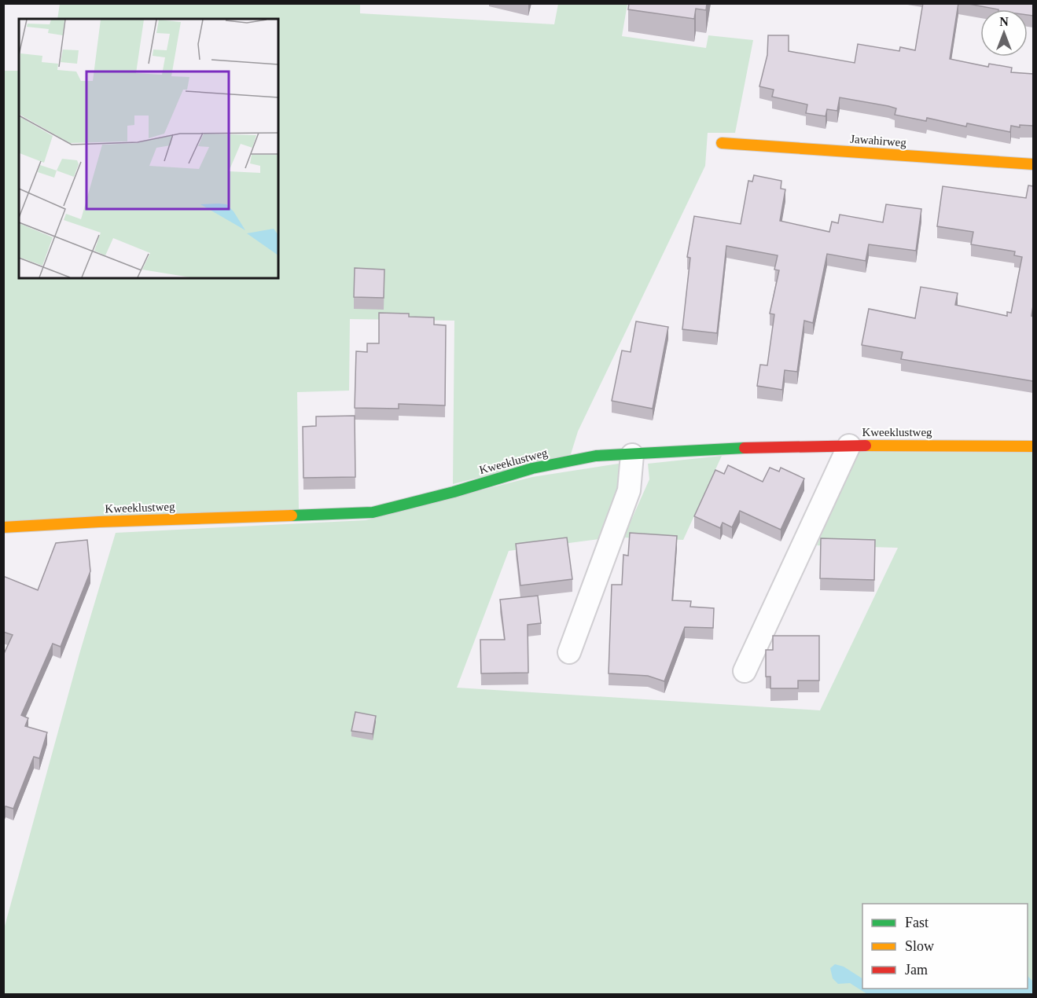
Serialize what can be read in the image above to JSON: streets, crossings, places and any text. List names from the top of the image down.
{
  "streets": {
    "street": ["Jawahirweg", "Kweeklustweg"]
  },
  "legend": ["Fast", "Slow", "Jam"],
  "north": "top"
}
